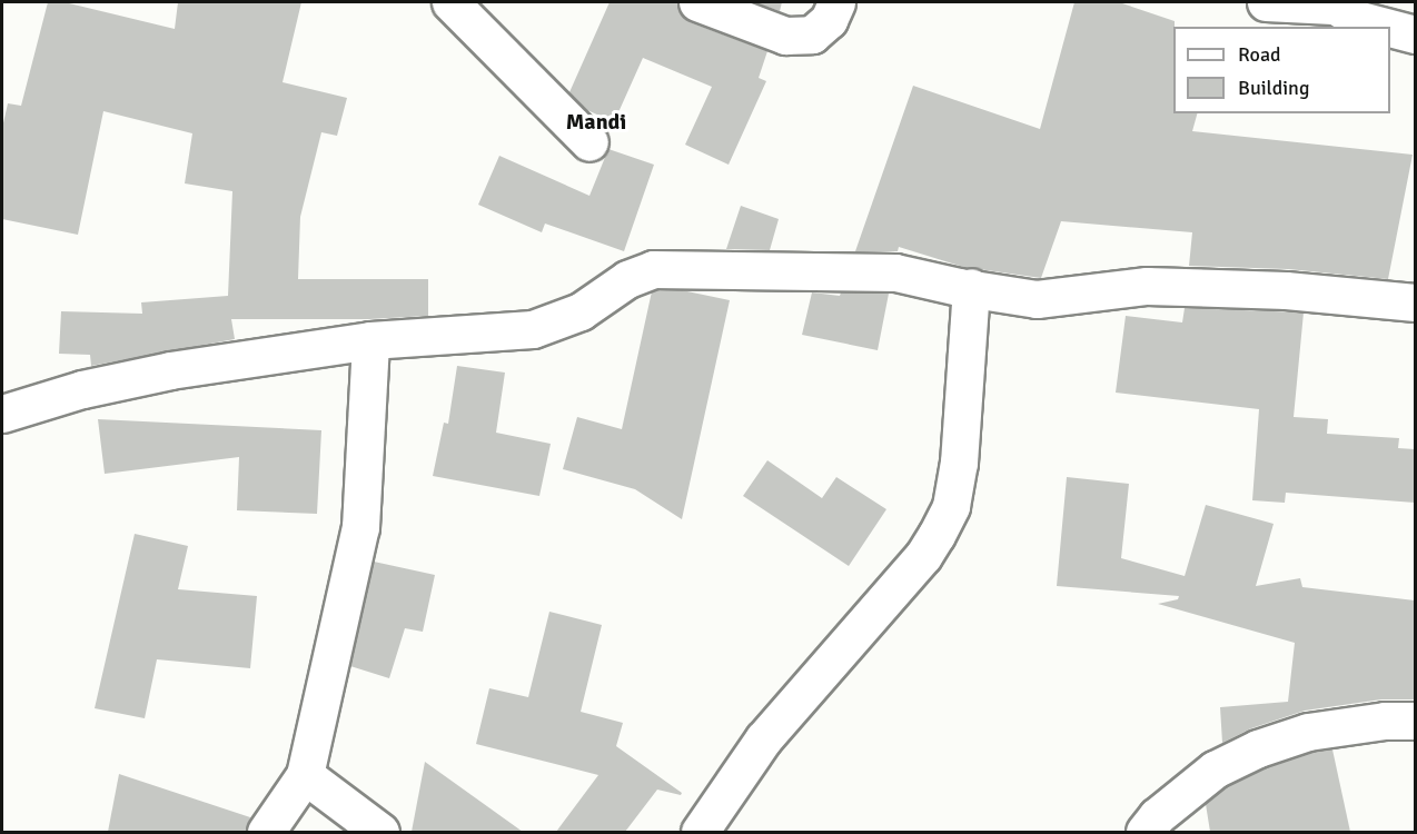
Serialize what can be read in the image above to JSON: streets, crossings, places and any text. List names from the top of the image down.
{
  "districts": ["Mandi"],
  "legend": ["Road", "Building"]
}
